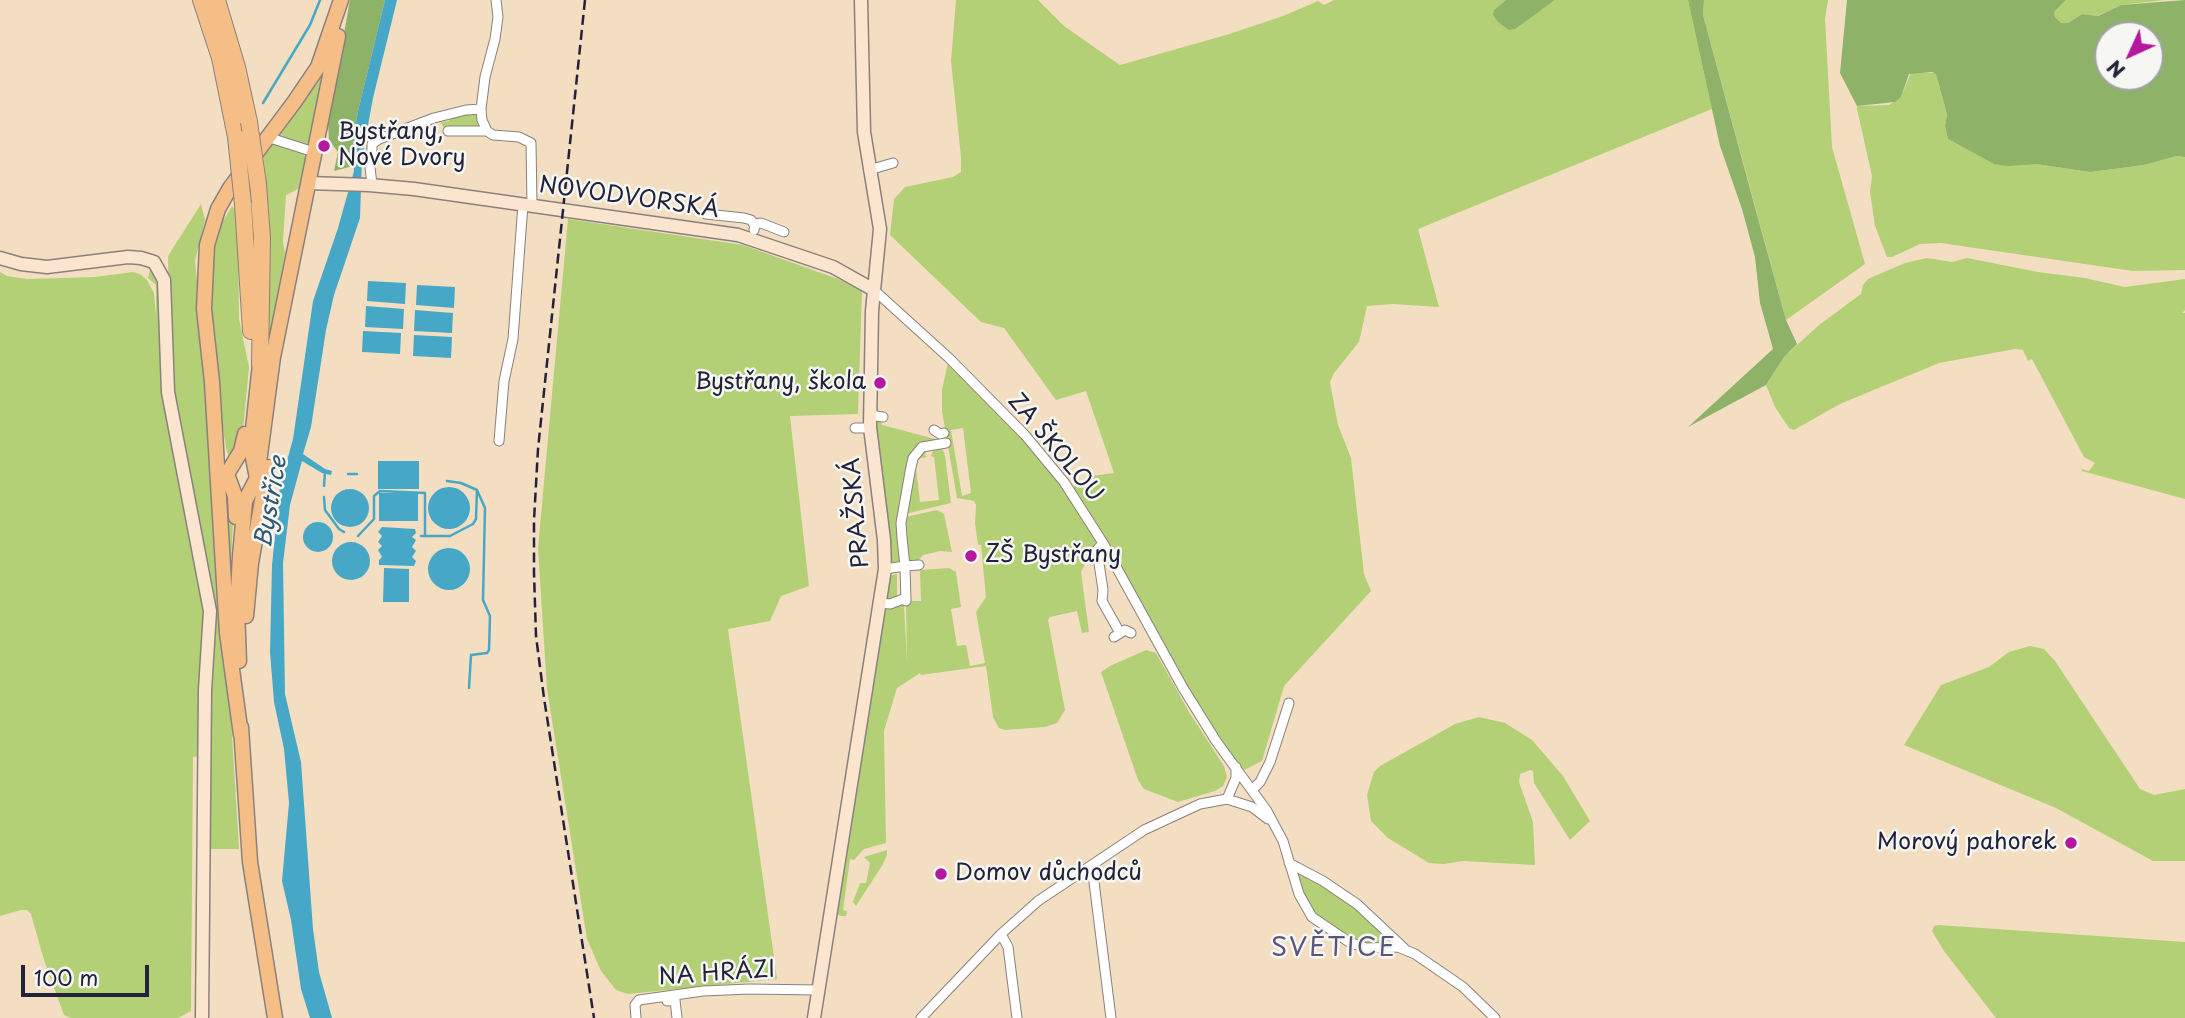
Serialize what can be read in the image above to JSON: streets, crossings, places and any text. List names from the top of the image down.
{
  "streets": {
    "street": [
      "NOVODVORSKÁ",
      "ZA ŠKOLOU",
      "PRAŽSKÁ",
      "NA HRÁZI"
    ]
  },
  "crossings": [
    ["NOVODVORSKÁ", "ZA ŠKOLOU"],
    ["NOVODVORSKÁ", "PRAŽSKÁ"],
    ["ZA ŠKOLOU", "PRAŽSKÁ"],
    ["PRAŽSKÁ", "NA HRÁZI"]
  ],
  "districts": ["SVĚTICE"],
  "water": ["Bystřice"],
  "places": [
    "Bystřany, Nové Dvory",
    "Bystřany, škola",
    "ZŠ Bystřany",
    "Morový pahorek",
    "Domov důchodců"
  ],
  "scale_bar": "100 m",
  "north": "bottom left"
}
